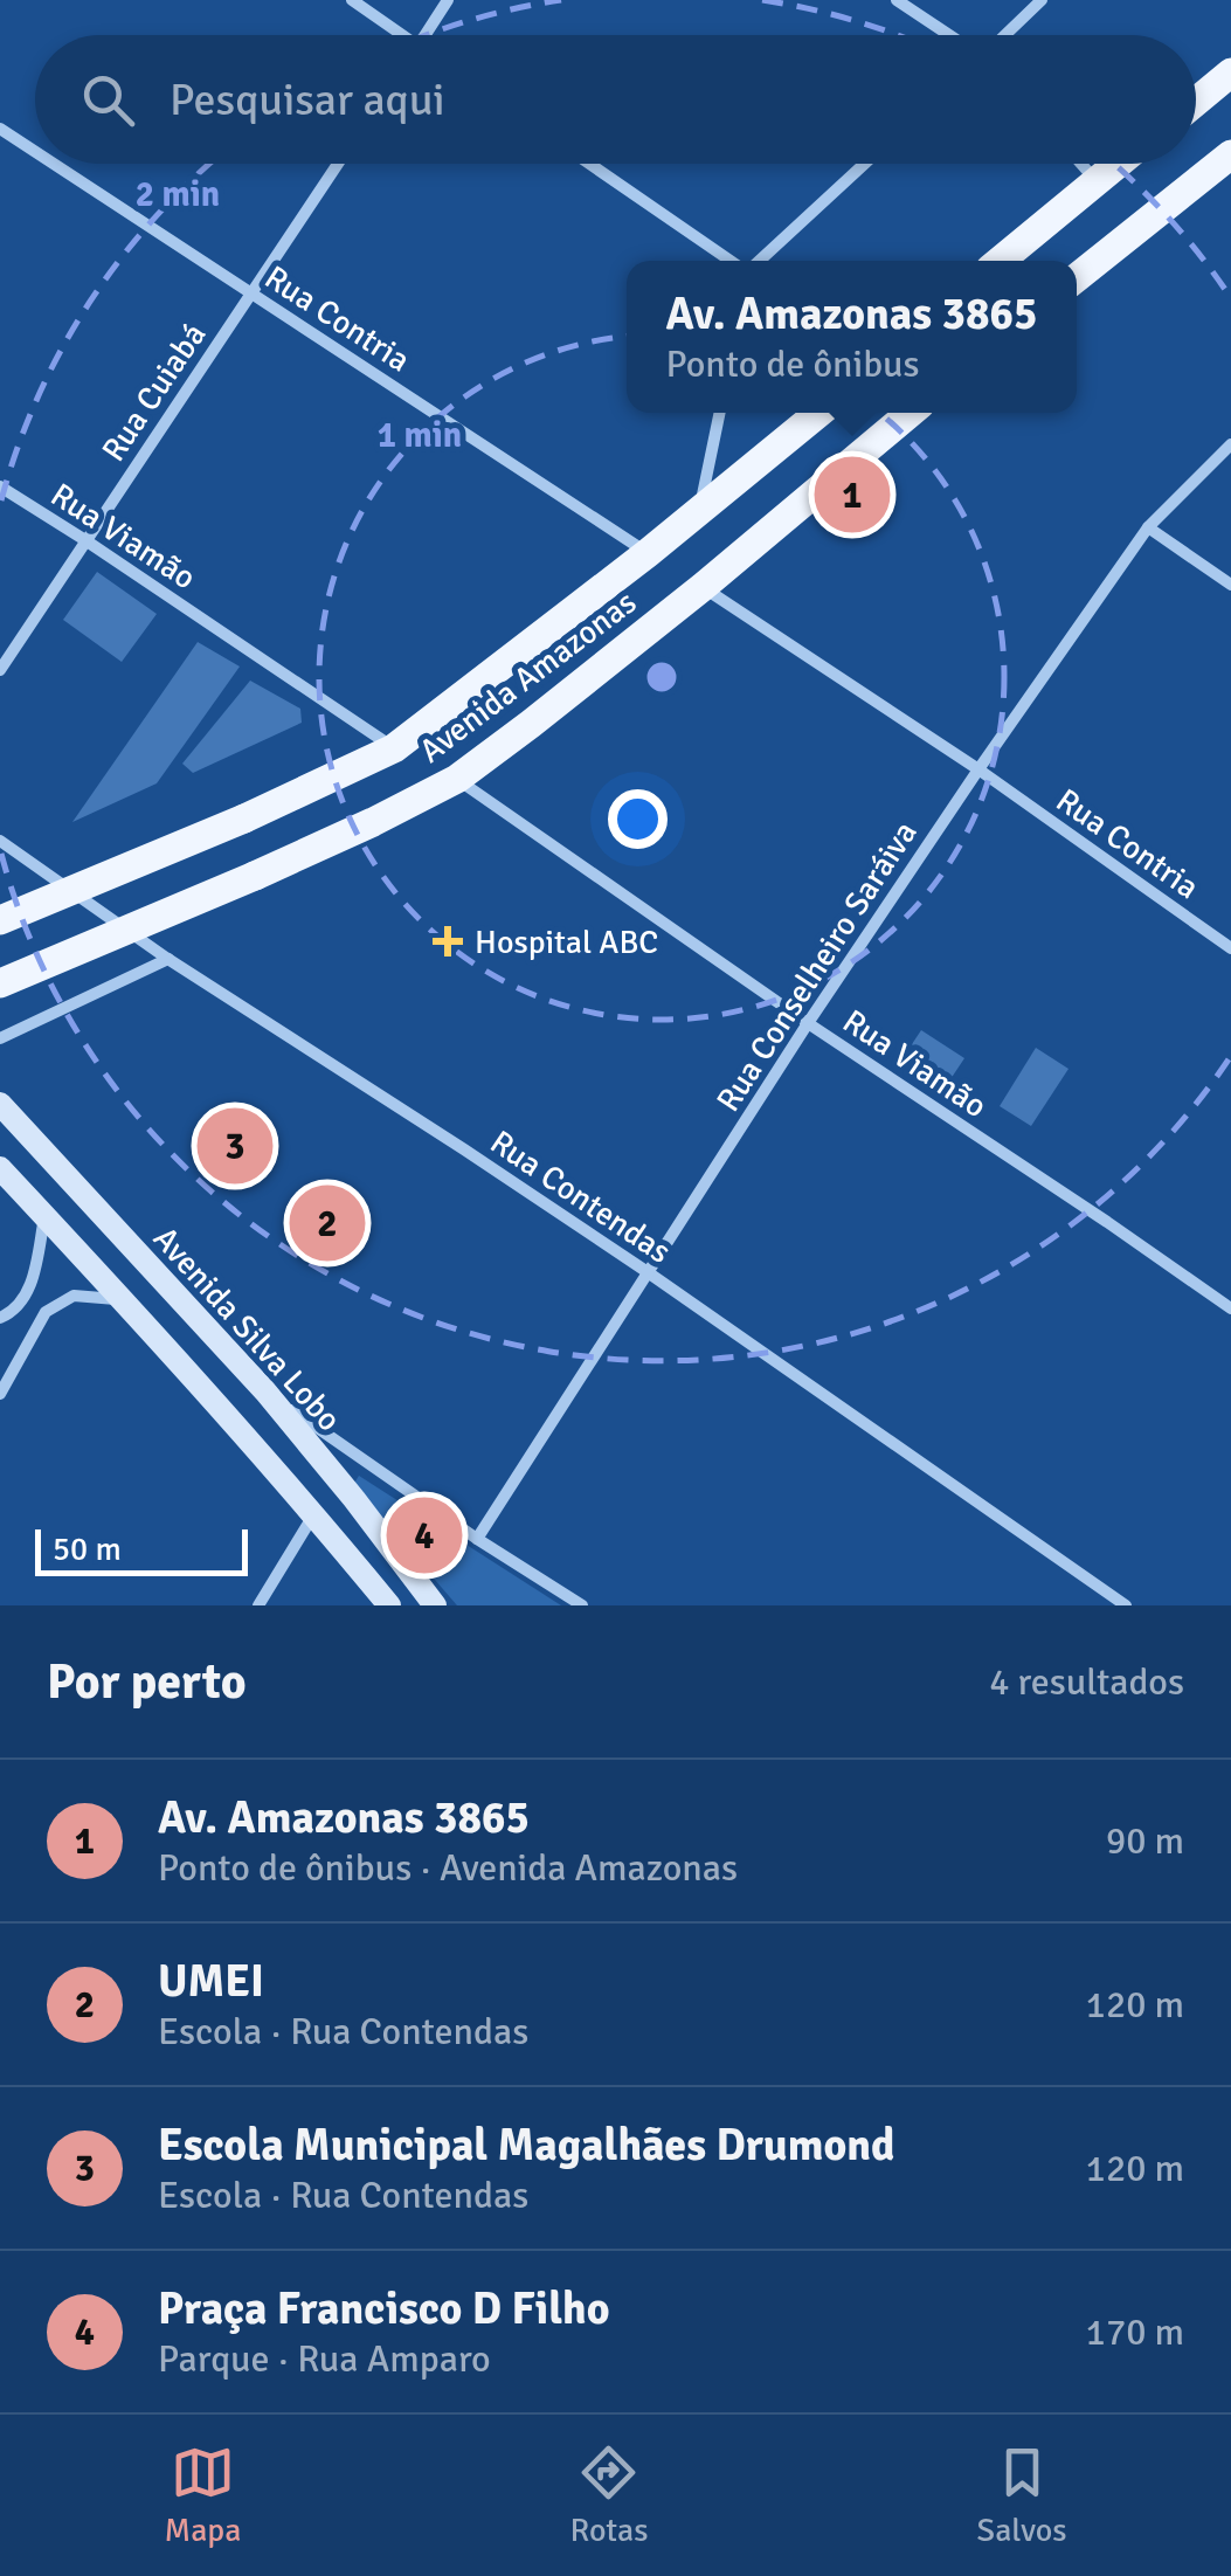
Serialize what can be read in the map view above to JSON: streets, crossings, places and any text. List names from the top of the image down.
{
  "streets": {
    "main road": ["Avenida Amazonas", "Avenida Silva Lobo"],
    "street": [
      "Rua Contria",
      "Rua Cuiabá",
      "Rua Viamão",
      "Rua Conselheiro Saráiva",
      "Rua Contendas"
    ]
  },
  "crossings": [
    ["Rua Contria", "Rua Cuiabá"],
    ["Rua Contria", "Avenida Amazonas"],
    ["Rua Contria", "Rua Conselheiro Saráiva"],
    ["Rua Cuiabá", "Rua Viamão"],
    ["Rua Viamão", "Avenida Amazonas"],
    ["Rua Viamão", "Rua Conselheiro Saráiva"],
    ["Rua Conselheiro Saráiva", "Rua Contendas"]
  ],
  "places": {
    "health": ["Hospital ABC"]
  },
  "scale_bar": "50 m",
  "page": {
    "search": "Pesquisar aqui",
    "popup": ["Av. Amazonas 3865", "Ponto de ônibus"],
    "pins": [
      "1",
      "3",
      "2",
      "4"
    ],
    "scale": "50 m",
    "heading": ["Por perto", "4 resultados"],
    "list": [
      {
        "mark": "1",
        "name": "Av. Amazonas 3865",
        "note": "Ponto de ônibus · Avenida Amazonas",
        "value": "90 m"
      },
      {
        "mark": "2",
        "name": "UMEI",
        "note": "Escola · Rua Contendas",
        "value": "120 m"
      },
      {
        "mark": "3",
        "name": "Escola Municipal Magalhães Drumond",
        "note": "Escola · Rua Contendas",
        "value": "120 m"
      },
      {
        "mark": "4",
        "name": "Praça Francisco D Filho",
        "note": "Parque · Rua Amparo",
        "value": "170 m"
      }
    ],
    "nav": ["Mapa", "Rotas", "Salvos"]
  },
  "rings": ["2 min", "1 min"]
}
